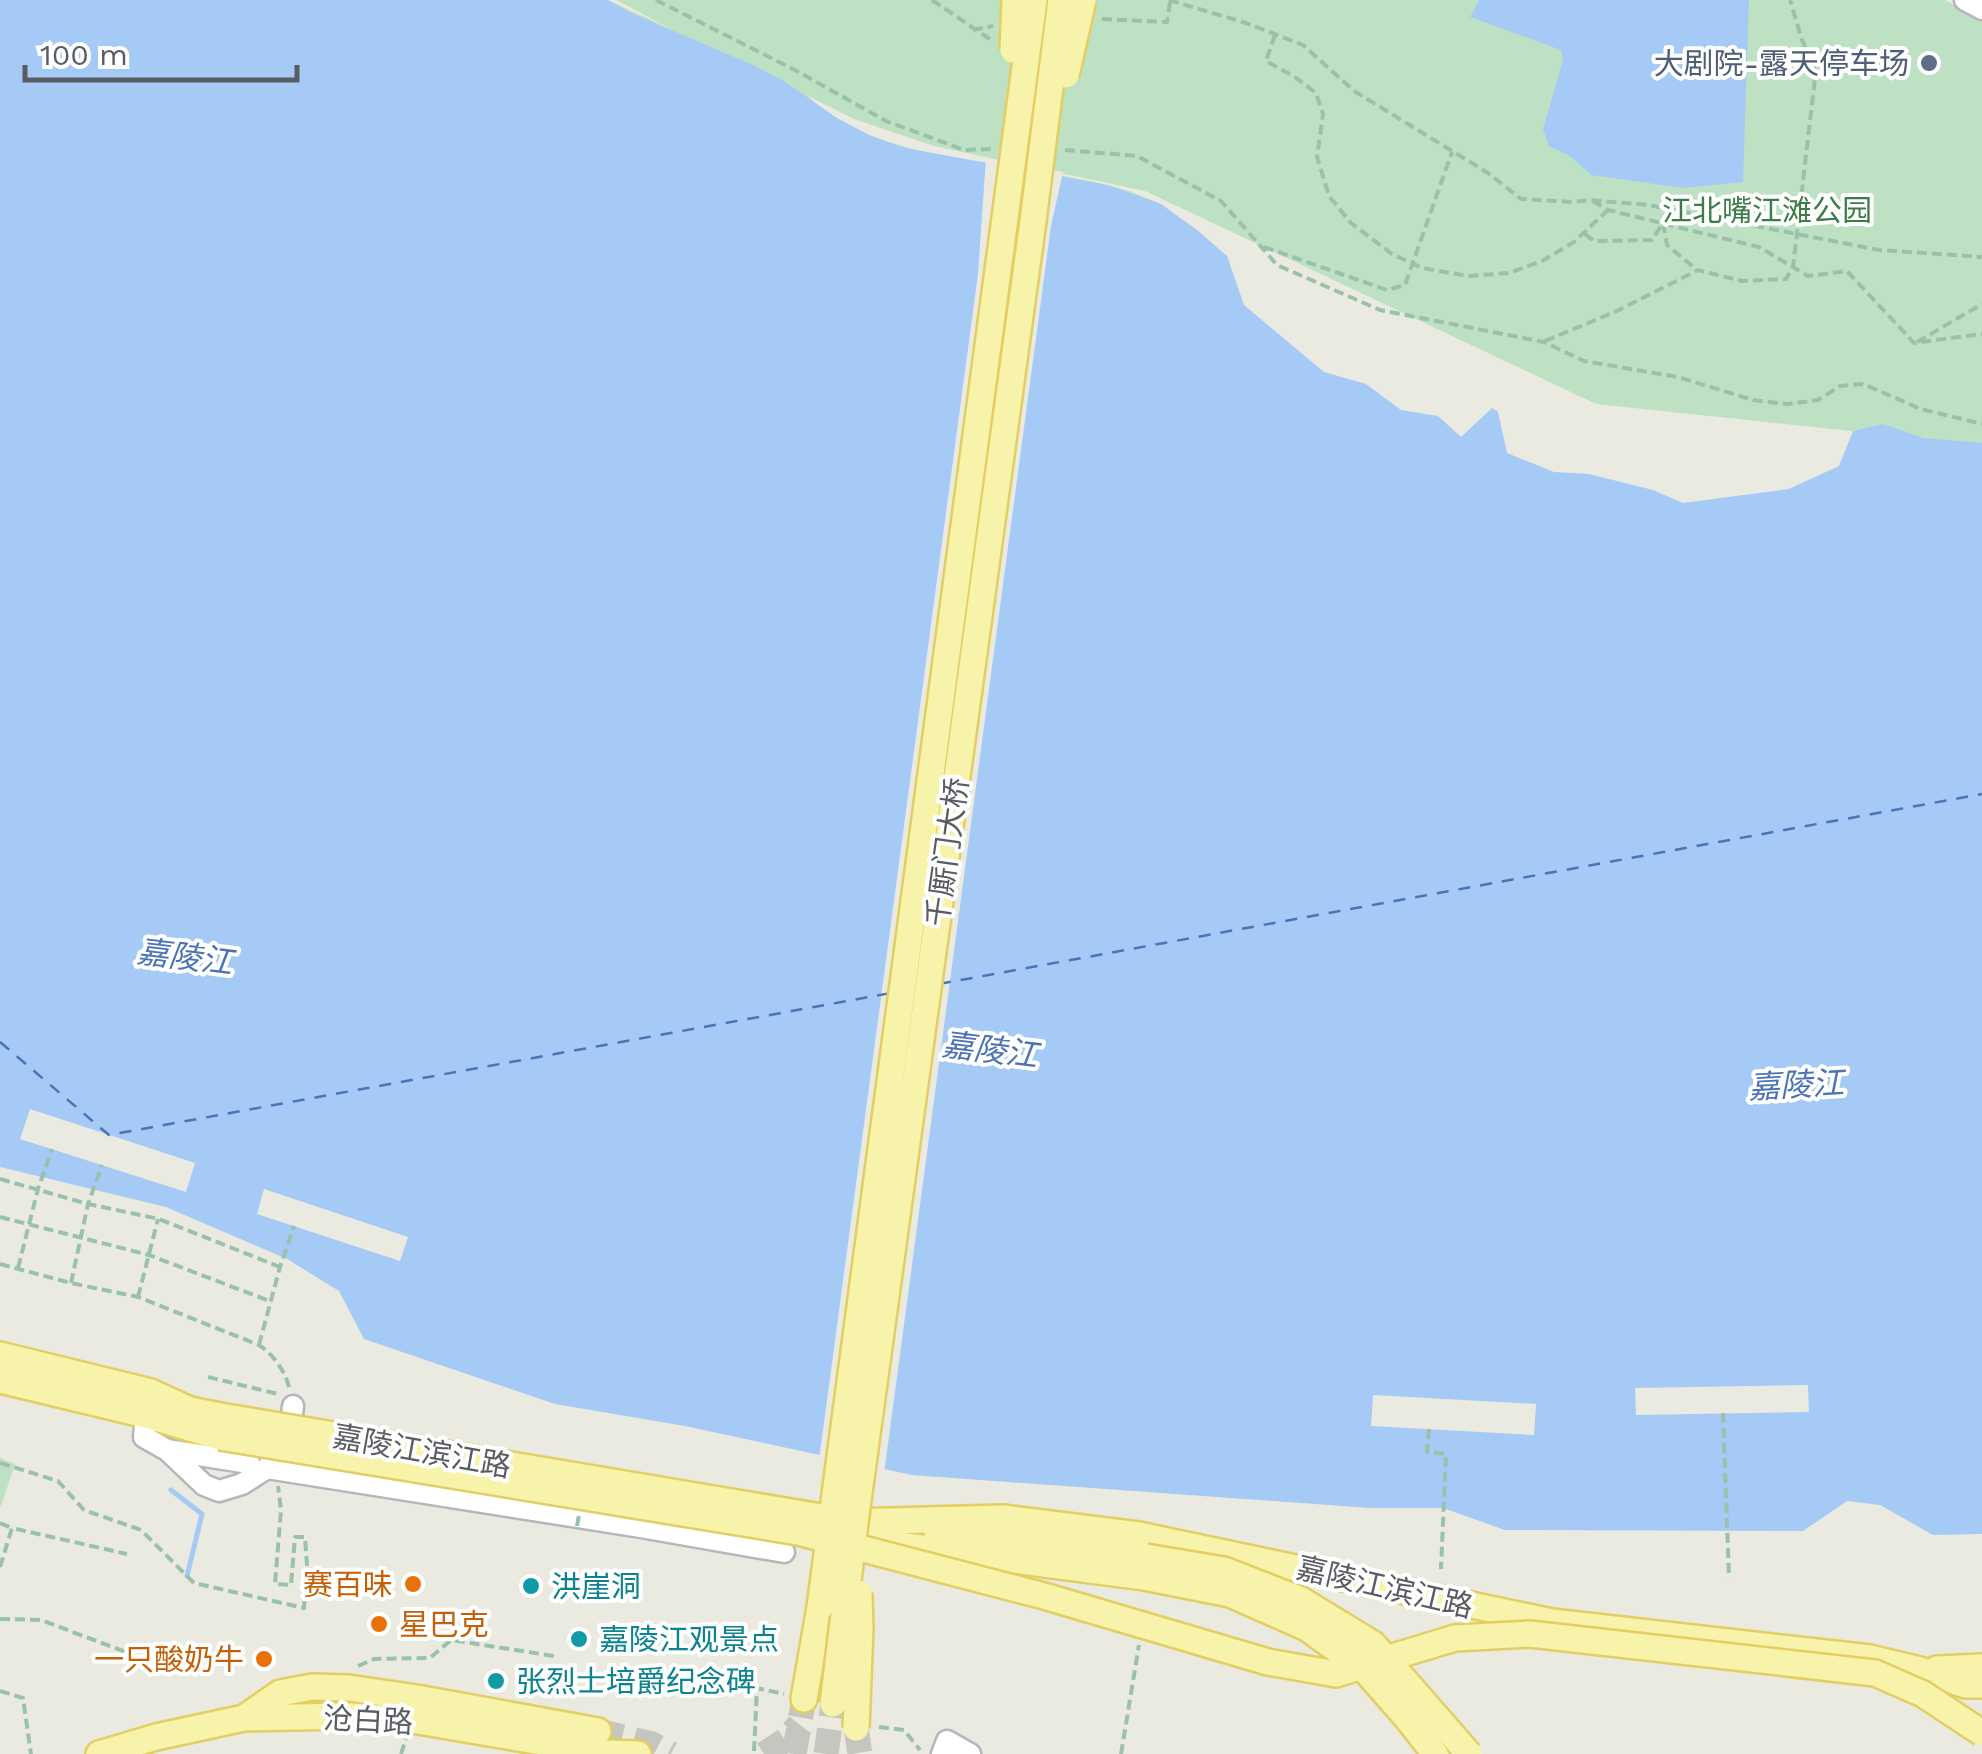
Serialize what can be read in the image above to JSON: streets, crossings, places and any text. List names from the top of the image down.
{
  "streets": {
    "main road": ["千厮门大桥", "嘉陵江滨江路", "沧白路"]
  },
  "crossings": [
    ["千厮门大桥", "嘉陵江滨江路"]
  ],
  "water": ["嘉陵江"],
  "parks": ["江北嘴江滩公园"],
  "places": [
    "大剧院-露天停车场",
    "赛百味",
    "洪崖洞",
    "星巴克",
    "嘉陵江观景点",
    "一只酸奶牛",
    "张烈士培爵纪念碑"
  ],
  "scale_bar": "100 m"
}
